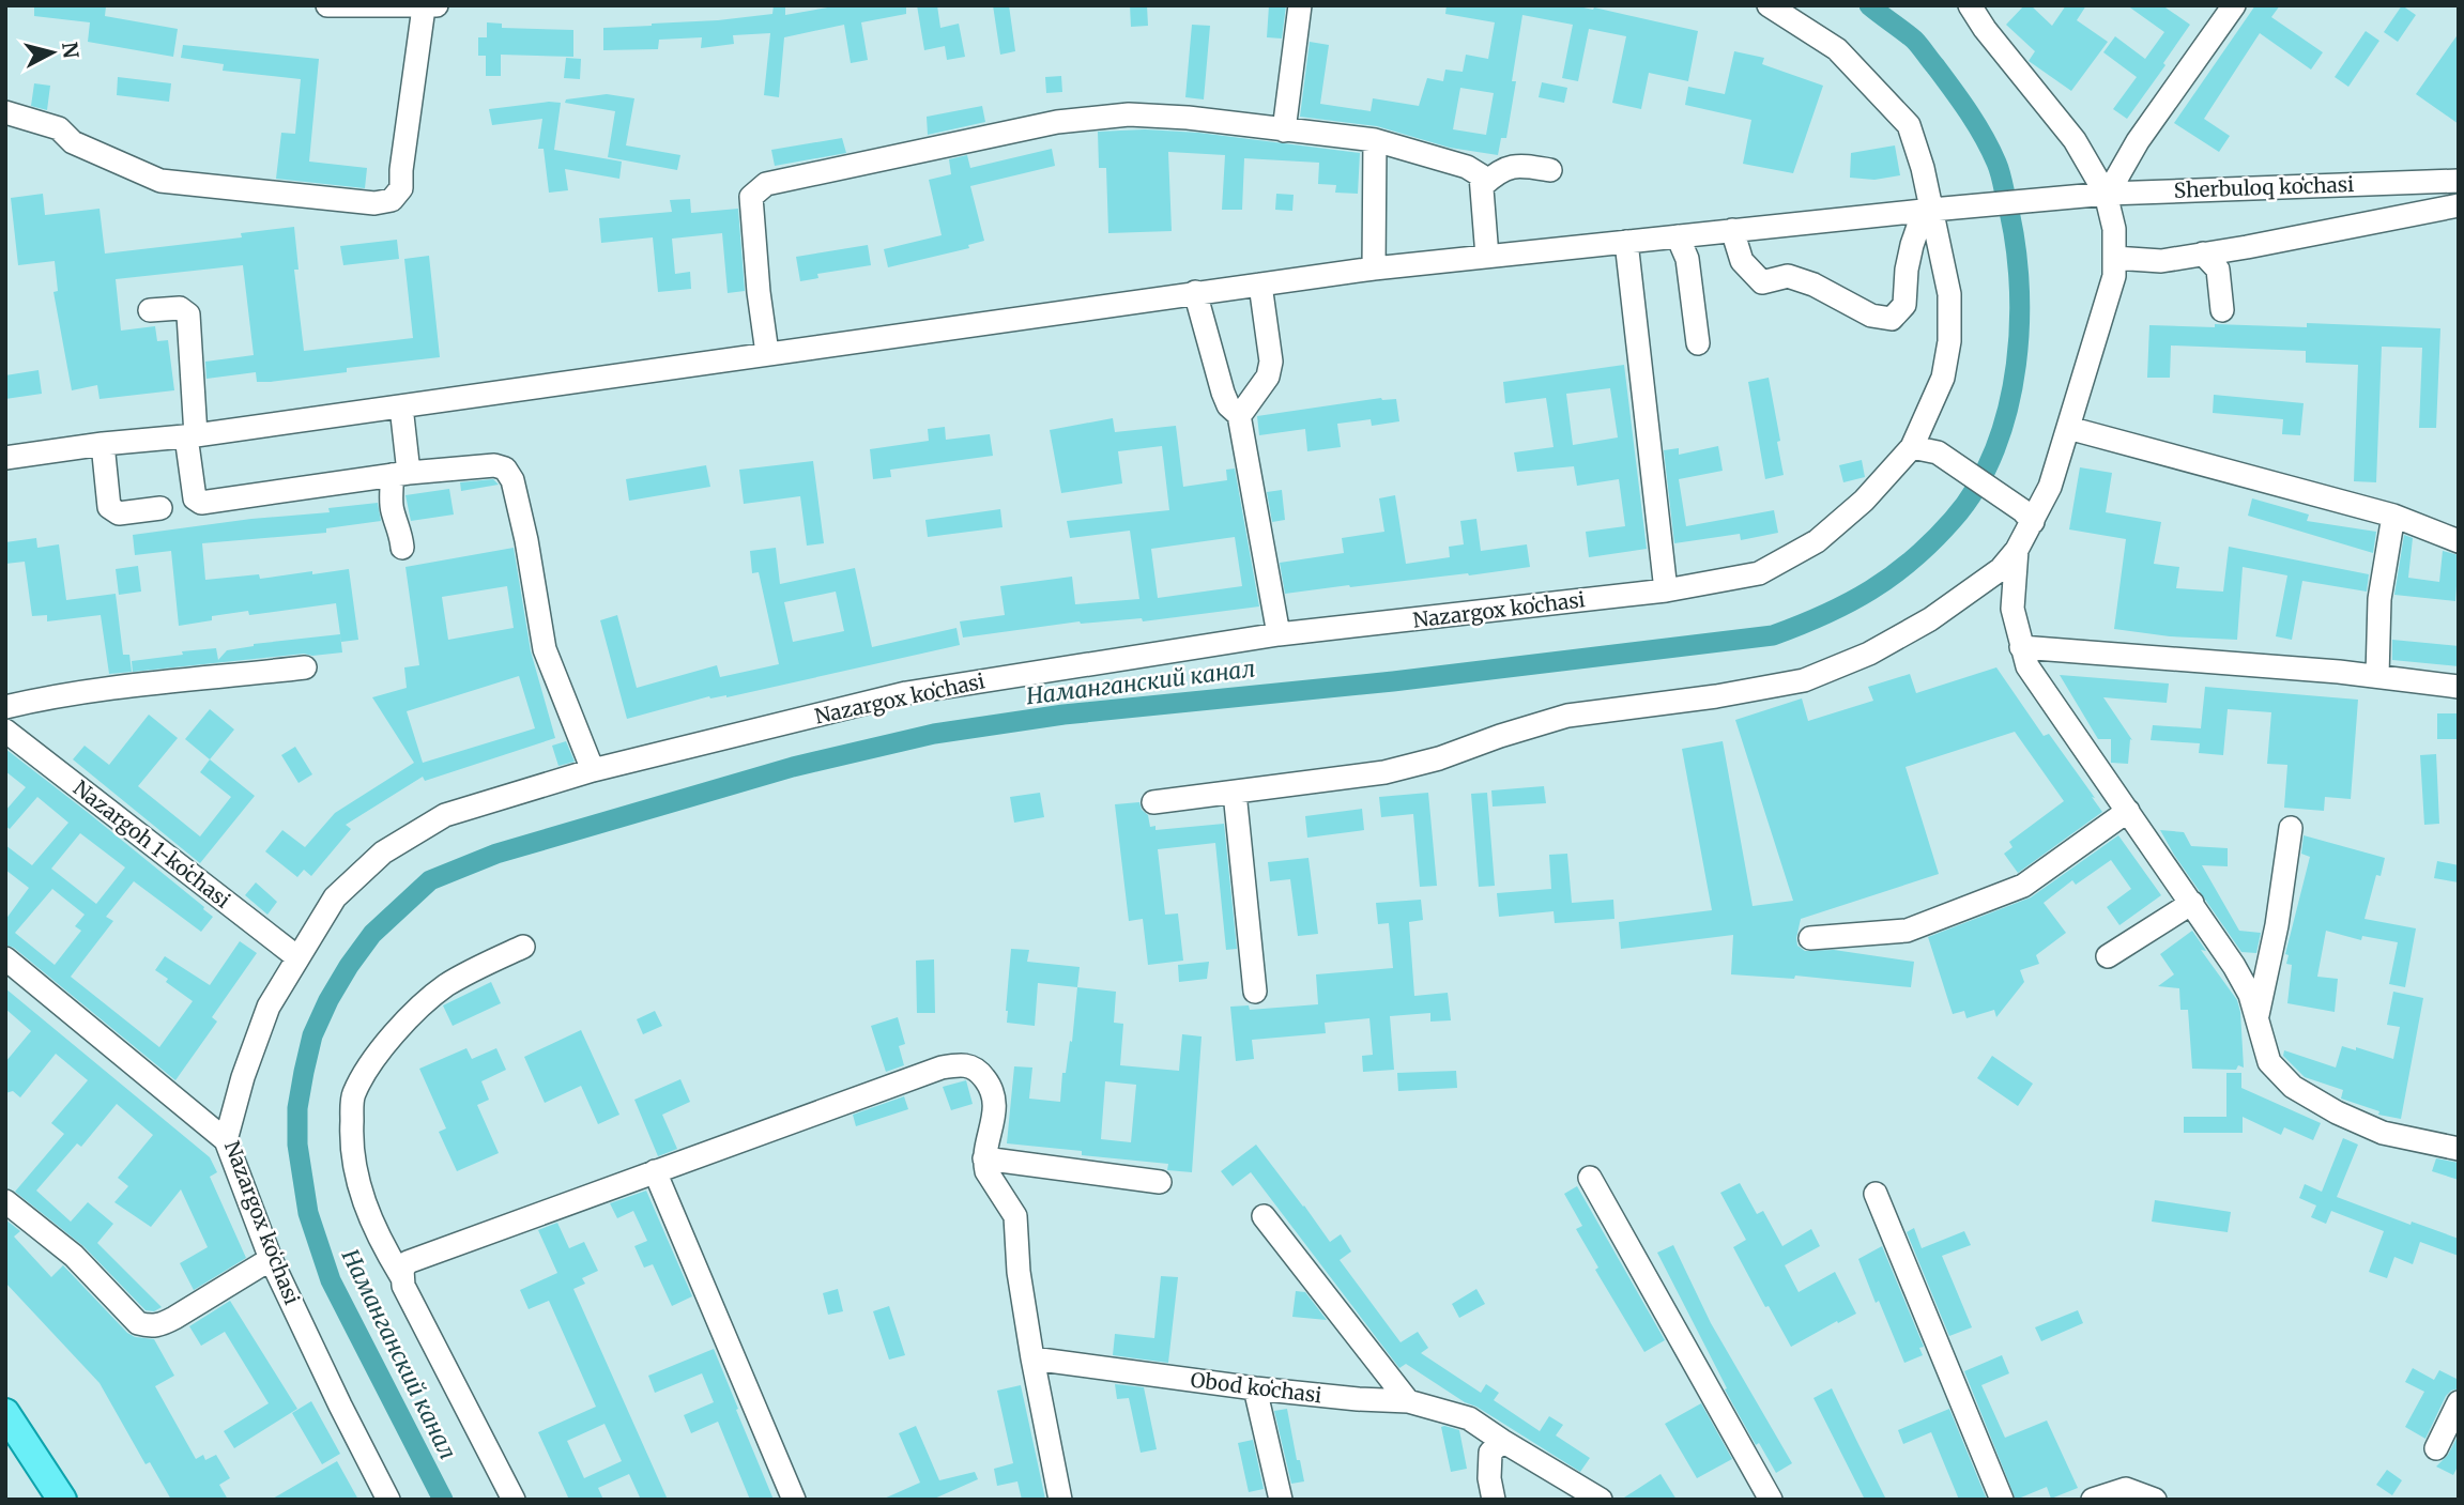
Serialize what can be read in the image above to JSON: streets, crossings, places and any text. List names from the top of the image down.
{
  "streets": {
    "street": [
      "Sherbuloq koʻchasi",
      "Nazargox koʻchasi",
      "Nazargoh 1-koʻchasi",
      "Obod koʻchasi"
    ]
  },
  "crossings": [
    ["Sherbuloq koʻchasi", "Nazargox koʻchasi"],
    ["Nazargox koʻchasi", "Nazargoh 1-koʻchasi"]
  ],
  "water": ["Наманганский канал"],
  "north": "right"
}
